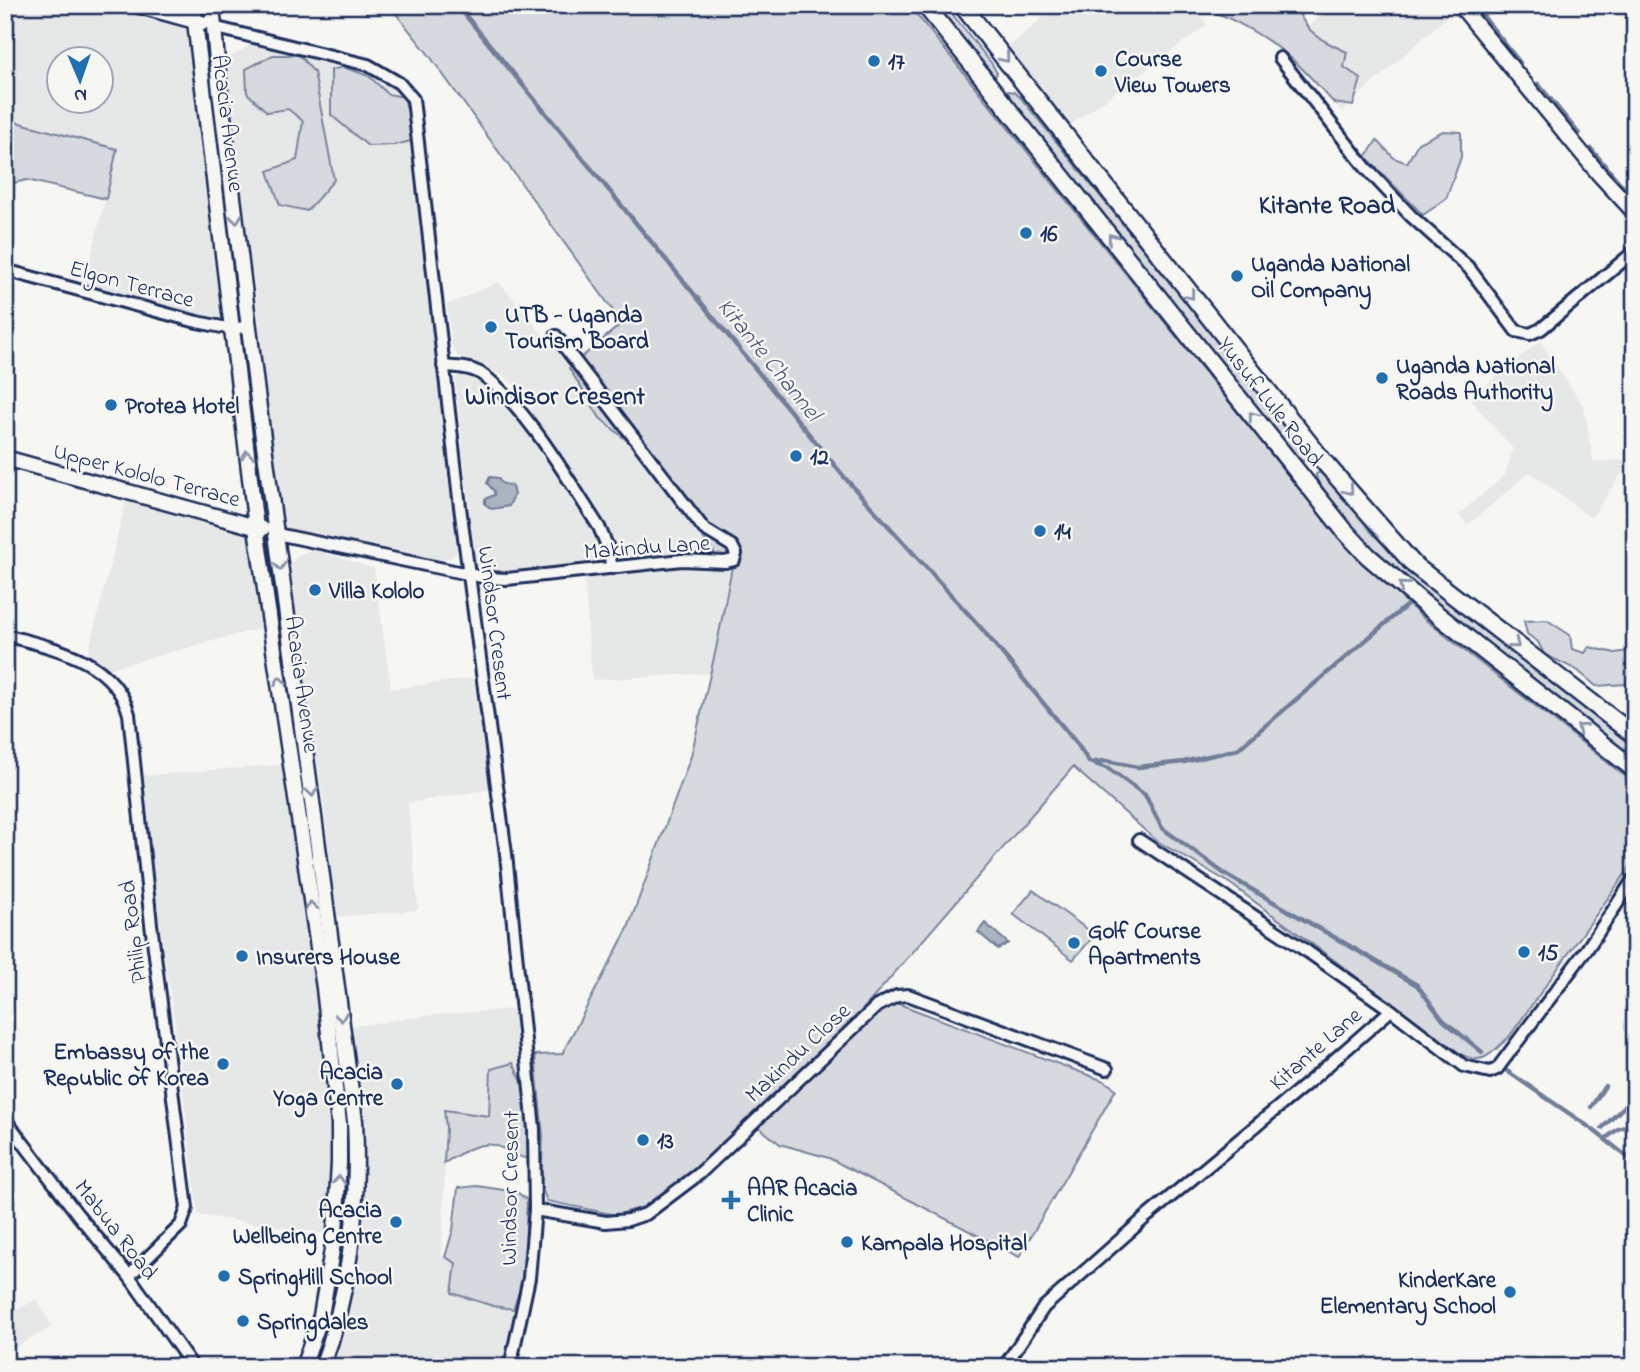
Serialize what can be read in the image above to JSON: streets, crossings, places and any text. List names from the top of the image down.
{
  "streets": {
    "main road": ["Acacia Avenue", "Yusuf Lule Road", "Upper Kololo Terrace"],
    "street": [
      "Elgon Terrace",
      "Makindu Lane",
      "Windsor Cresent",
      "Philip Road",
      "Kitante Lane",
      "Makindu Close",
      "Mabua Road"
    ]
  },
  "crossings": [
    ["Acacia Avenue", "Elgon Terrace"],
    ["Acacia Avenue", "Upper Kololo Terrace"],
    ["Acacia Avenue", "Makindu Lane"],
    ["Acacia Avenue", "Windsor Cresent"],
    ["Upper Kololo Terrace", "Makindu Lane"],
    ["Makindu Lane", "Windsor Cresent"],
    ["Windsor Cresent", "Makindu Close"],
    ["Philip Road", "Mabua Road"]
  ],
  "districts": ["Kitante Road", "Windisor Cresent"],
  "water": ["Kitante Channel"],
  "places": {
    "other": [
      "17",
      "Course View Towers",
      "16",
      "Uganda National Oil Company",
      "UTB - Uganda Tourism Board",
      "Uganda National Roads Authority",
      "Protea Hotel",
      "12",
      "14",
      "Villa Kololo",
      "Golf Course Apartments",
      "15",
      "Insurers House",
      "Embassy of the Republic of Korea",
      "Acacia Yoga Centre",
      "13",
      "Acacia Wellbeing Centre",
      "Kampala Hospital",
      "SpringHill School",
      "KinderKare Elementary School",
      "Springdales"
    ],
    "health": ["AAR Acacia Clinic"]
  },
  "north": "bottom"
}
